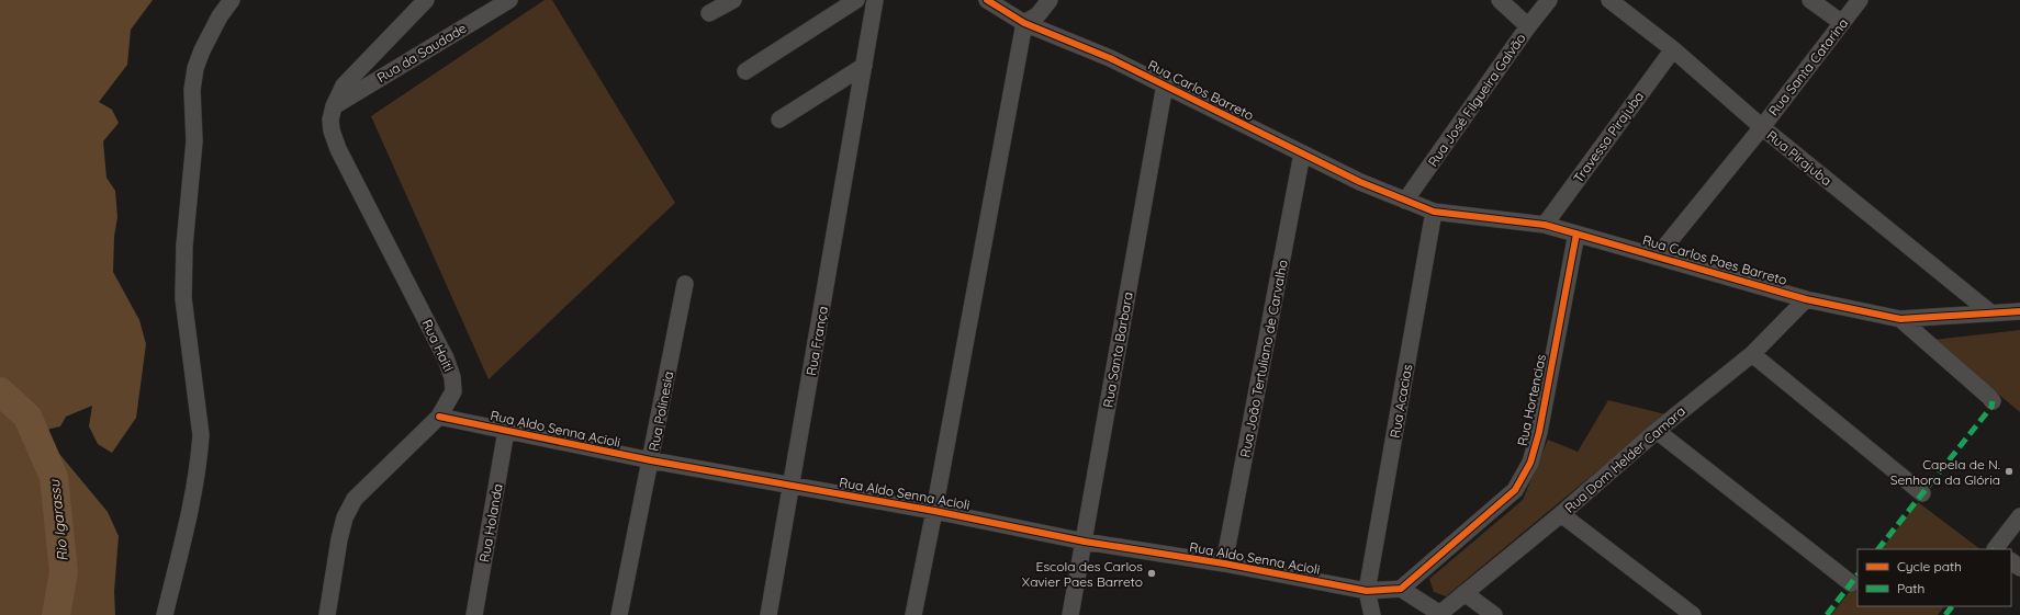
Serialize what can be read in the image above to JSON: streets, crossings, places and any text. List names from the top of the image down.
{
  "streets": {
    "street": [
      "Rua da Saudade",
      "Rua Santa Catarina",
      "Rua Carlos Barreto",
      "Rua José Filgueira Galvão",
      "Travessa Pirajuba",
      "Rua Pirajuba",
      "Rua Carlos Paes Barreto",
      "Rua França",
      "Rua Haiti",
      "Rua Santa Barbara",
      "Rua João Tertuliano de Carvalho",
      "Rua Hortencias",
      "Rua Acacias",
      "Rua Polinesia",
      "Rua Aldo Senna Acioli",
      "Rua Dom Helder Camara",
      "Rua Holanda"
    ]
  },
  "crossings": [
    ["Rua da Saudade", "Rua Haiti"],
    ["Rua Santa Catarina", "Rua Pirajuba"],
    ["Rua Santa Catarina", "Rua Carlos Paes Barreto"],
    ["Rua Carlos Barreto", "Rua José Filgueira Galvão"],
    ["Rua Carlos Barreto", "Rua Carlos Paes Barreto"],
    ["Rua Carlos Barreto", "Rua Santa Barbara"],
    ["Rua Carlos Barreto", "Rua João Tertuliano de Carvalho"],
    ["Rua José Filgueira Galvão", "Rua Carlos Paes Barreto"],
    ["Travessa Pirajuba", "Rua Pirajuba"],
    ["Travessa Pirajuba", "Rua Carlos Paes Barreto"],
    ["Rua Pirajuba", "Rua Carlos Paes Barreto"],
    ["Rua Carlos Paes Barreto", "Rua Hortencias"],
    ["Rua Carlos Paes Barreto", "Rua Acacias"],
    ["Rua Carlos Paes Barreto", "Rua Dom Helder Camara"],
    ["Rua França", "Rua Aldo Senna Acioli"],
    ["Rua Haiti", "Rua Aldo Senna Acioli"],
    ["Rua Santa Barbara", "Rua Aldo Senna Acioli"],
    ["Rua João Tertuliano de Carvalho", "Rua Aldo Senna Acioli"],
    ["Rua Acacias", "Rua Aldo Senna Acioli"],
    ["Rua Polinesia", "Rua Aldo Senna Acioli"],
    ["Rua Aldo Senna Acioli", "Rua Holanda"]
  ],
  "water": ["Rio Igarassu"],
  "places": ["Capela de N. Senhora da Glória", "Escola des Carlos Xavier Paes Barreto"],
  "legend": ["Cycle path", "Path"]
}
